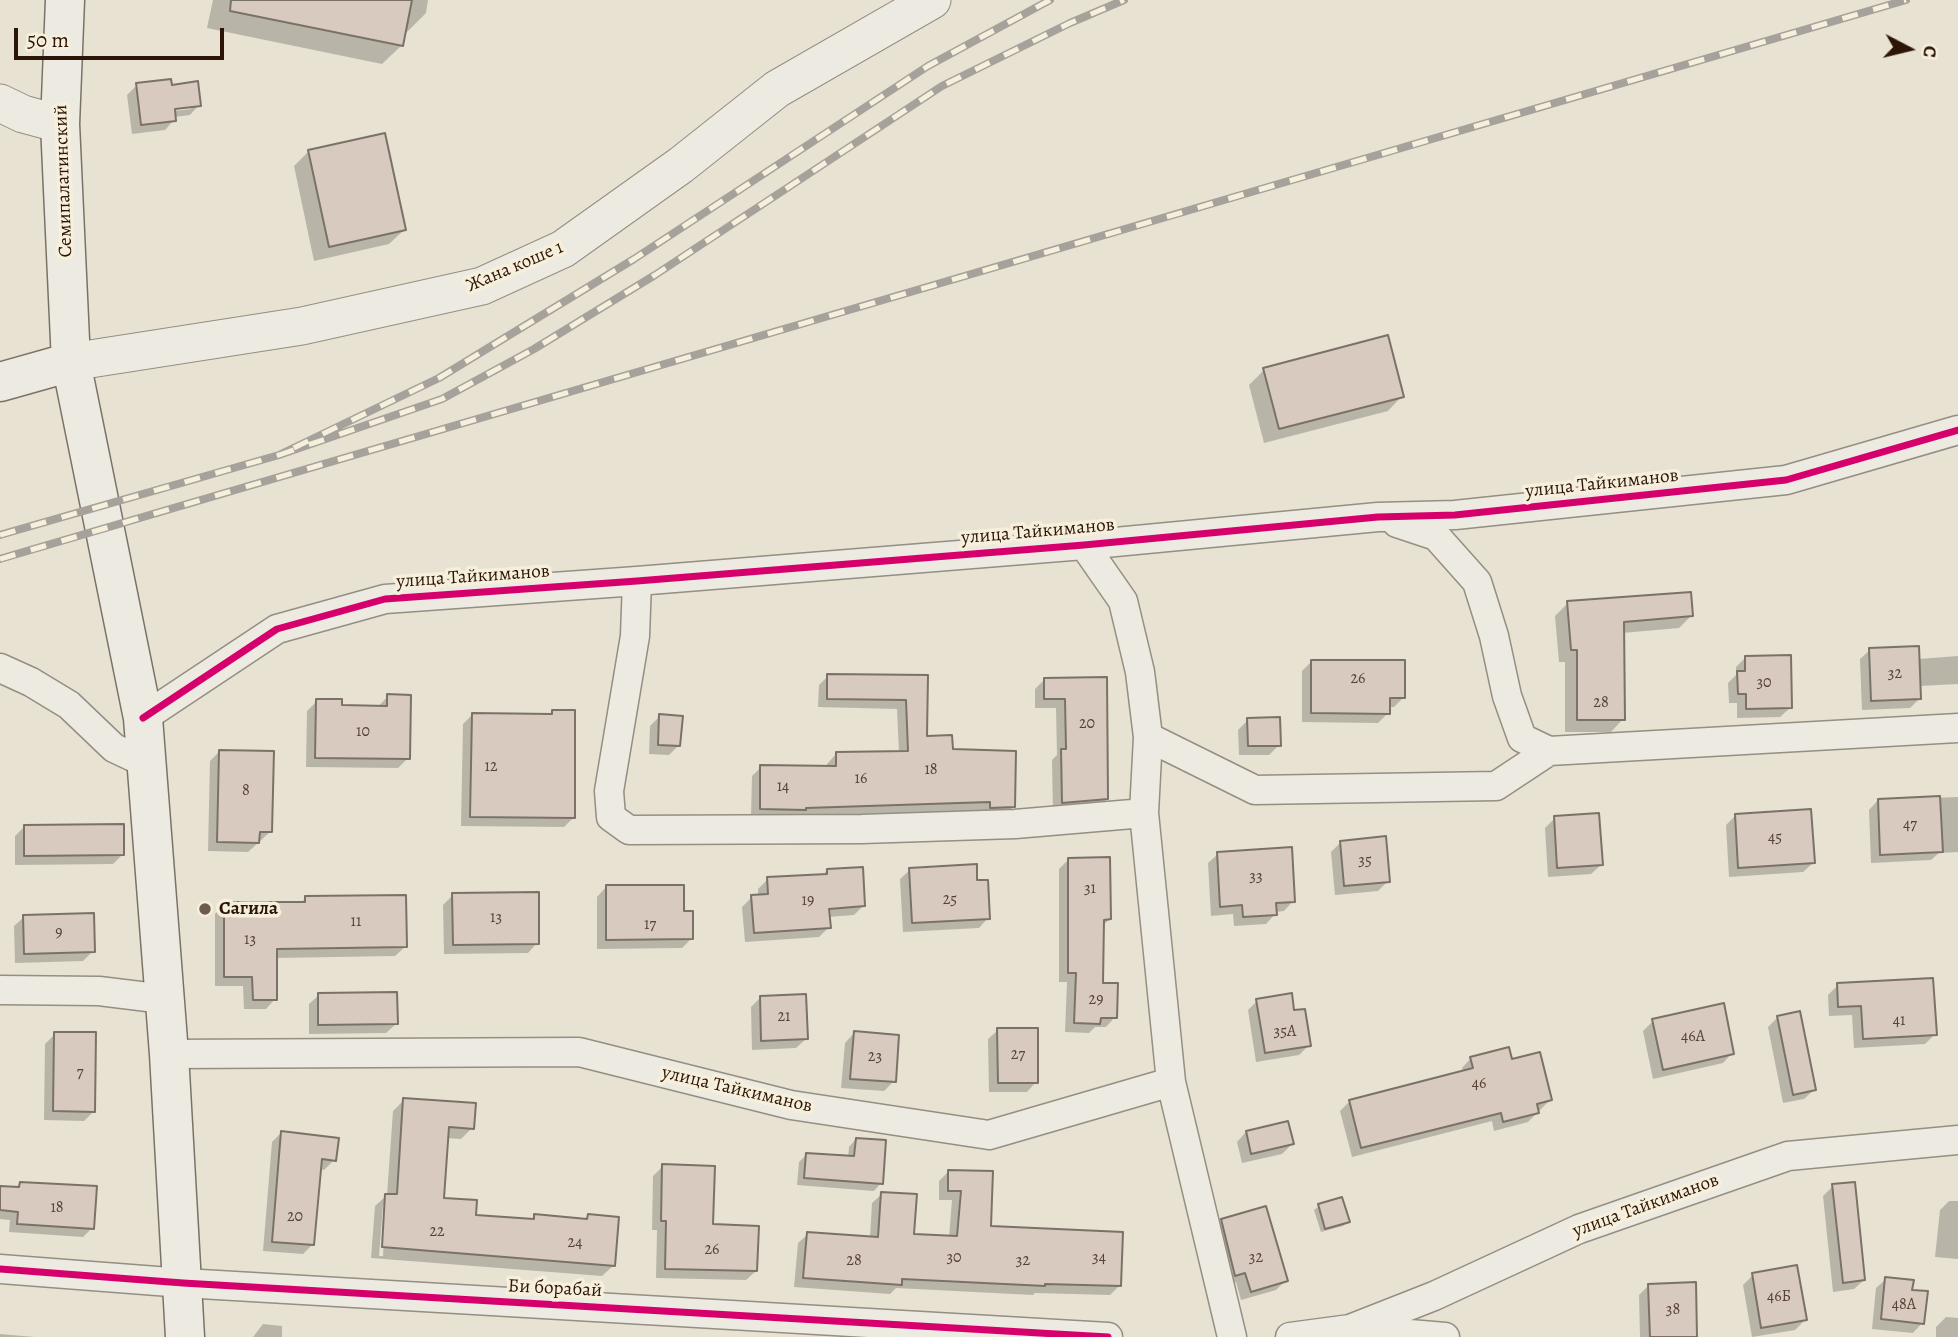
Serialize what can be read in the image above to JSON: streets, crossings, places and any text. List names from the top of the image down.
{
  "streets": {
    "main road": ["Семипалатинский"],
    "street": ["Жана коше 1", "улица Тайкиманов", "Би борабай"]
  },
  "crossings": [
    ["Семипалатинский", "Жана коше 1"],
    ["Семипалатинский", "улица Тайкиманов"],
    ["Семипалатинский", "Би борабай"]
  ],
  "places": ["Сагила"],
  "house_numbers": [
    "32",
    "26",
    "30",
    "28",
    "20",
    "10",
    "12",
    "18",
    "16",
    "14",
    "8",
    "47",
    "45",
    "35",
    "33",
    "31",
    "25",
    "19",
    "13",
    "11",
    "17",
    "9",
    "13",
    "29",
    "21",
    "41",
    "35A",
    "46A",
    "27",
    "23",
    "7",
    "46",
    "18",
    "20",
    "22",
    "24",
    "26",
    "30",
    "34",
    "32",
    "28",
    "32",
    "46Б",
    "48А",
    "38"
  ],
  "scale_bar": "50 m",
  "north": "right"
}
